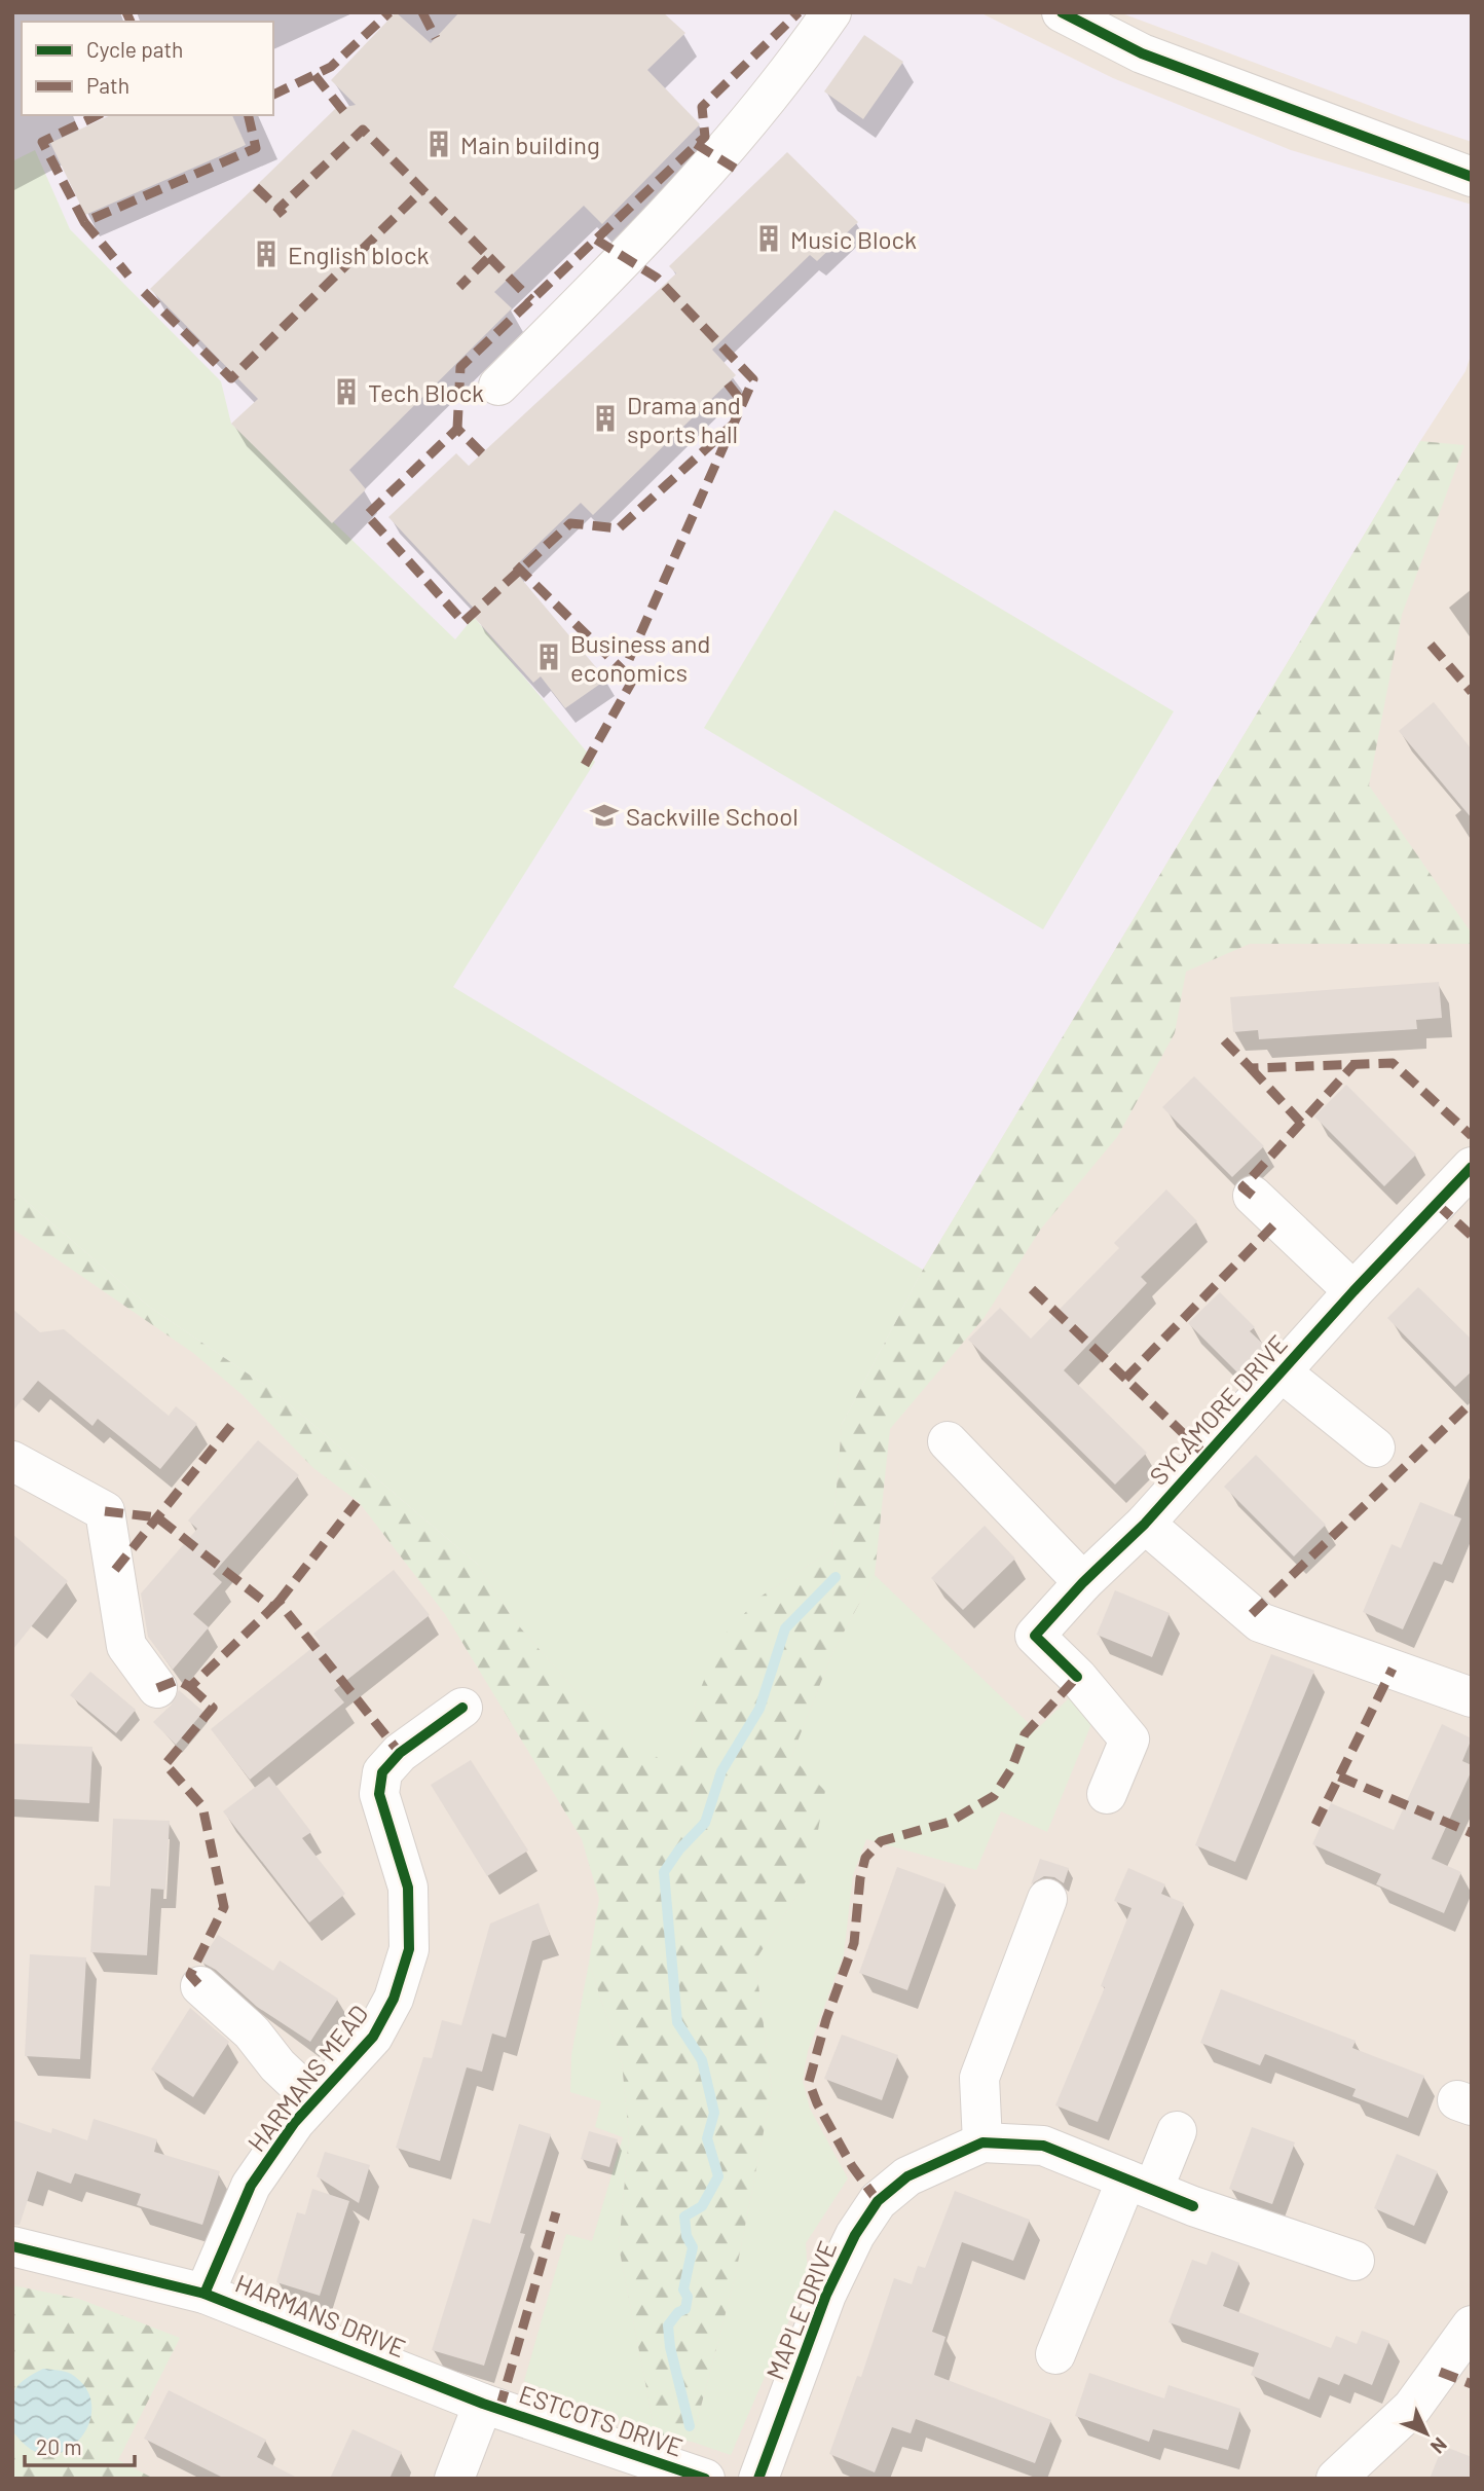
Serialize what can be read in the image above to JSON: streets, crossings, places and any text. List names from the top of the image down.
{
  "streets": {
    "street": [
      "SYCAMORE DRIVE",
      "HARMANS MEAD",
      "MAPLE DRIVE",
      "HARMANS DRIVE",
      "ESTCOTS DRIVE"
    ]
  },
  "crossings": [
    ["HARMANS MEAD", "HARMANS DRIVE"],
    ["HARMANS DRIVE", "ESTCOTS DRIVE"]
  ],
  "places": {
    "building": [
      "Main building",
      "Music Block",
      "English block",
      "Tech Block",
      "Drama and sports hall",
      "Business and economics"
    ],
    "school or university": ["Sackville School"]
  },
  "legend": ["Cycle path", "Path"],
  "scale_bar": "20 m",
  "north": "bottom right"
}
